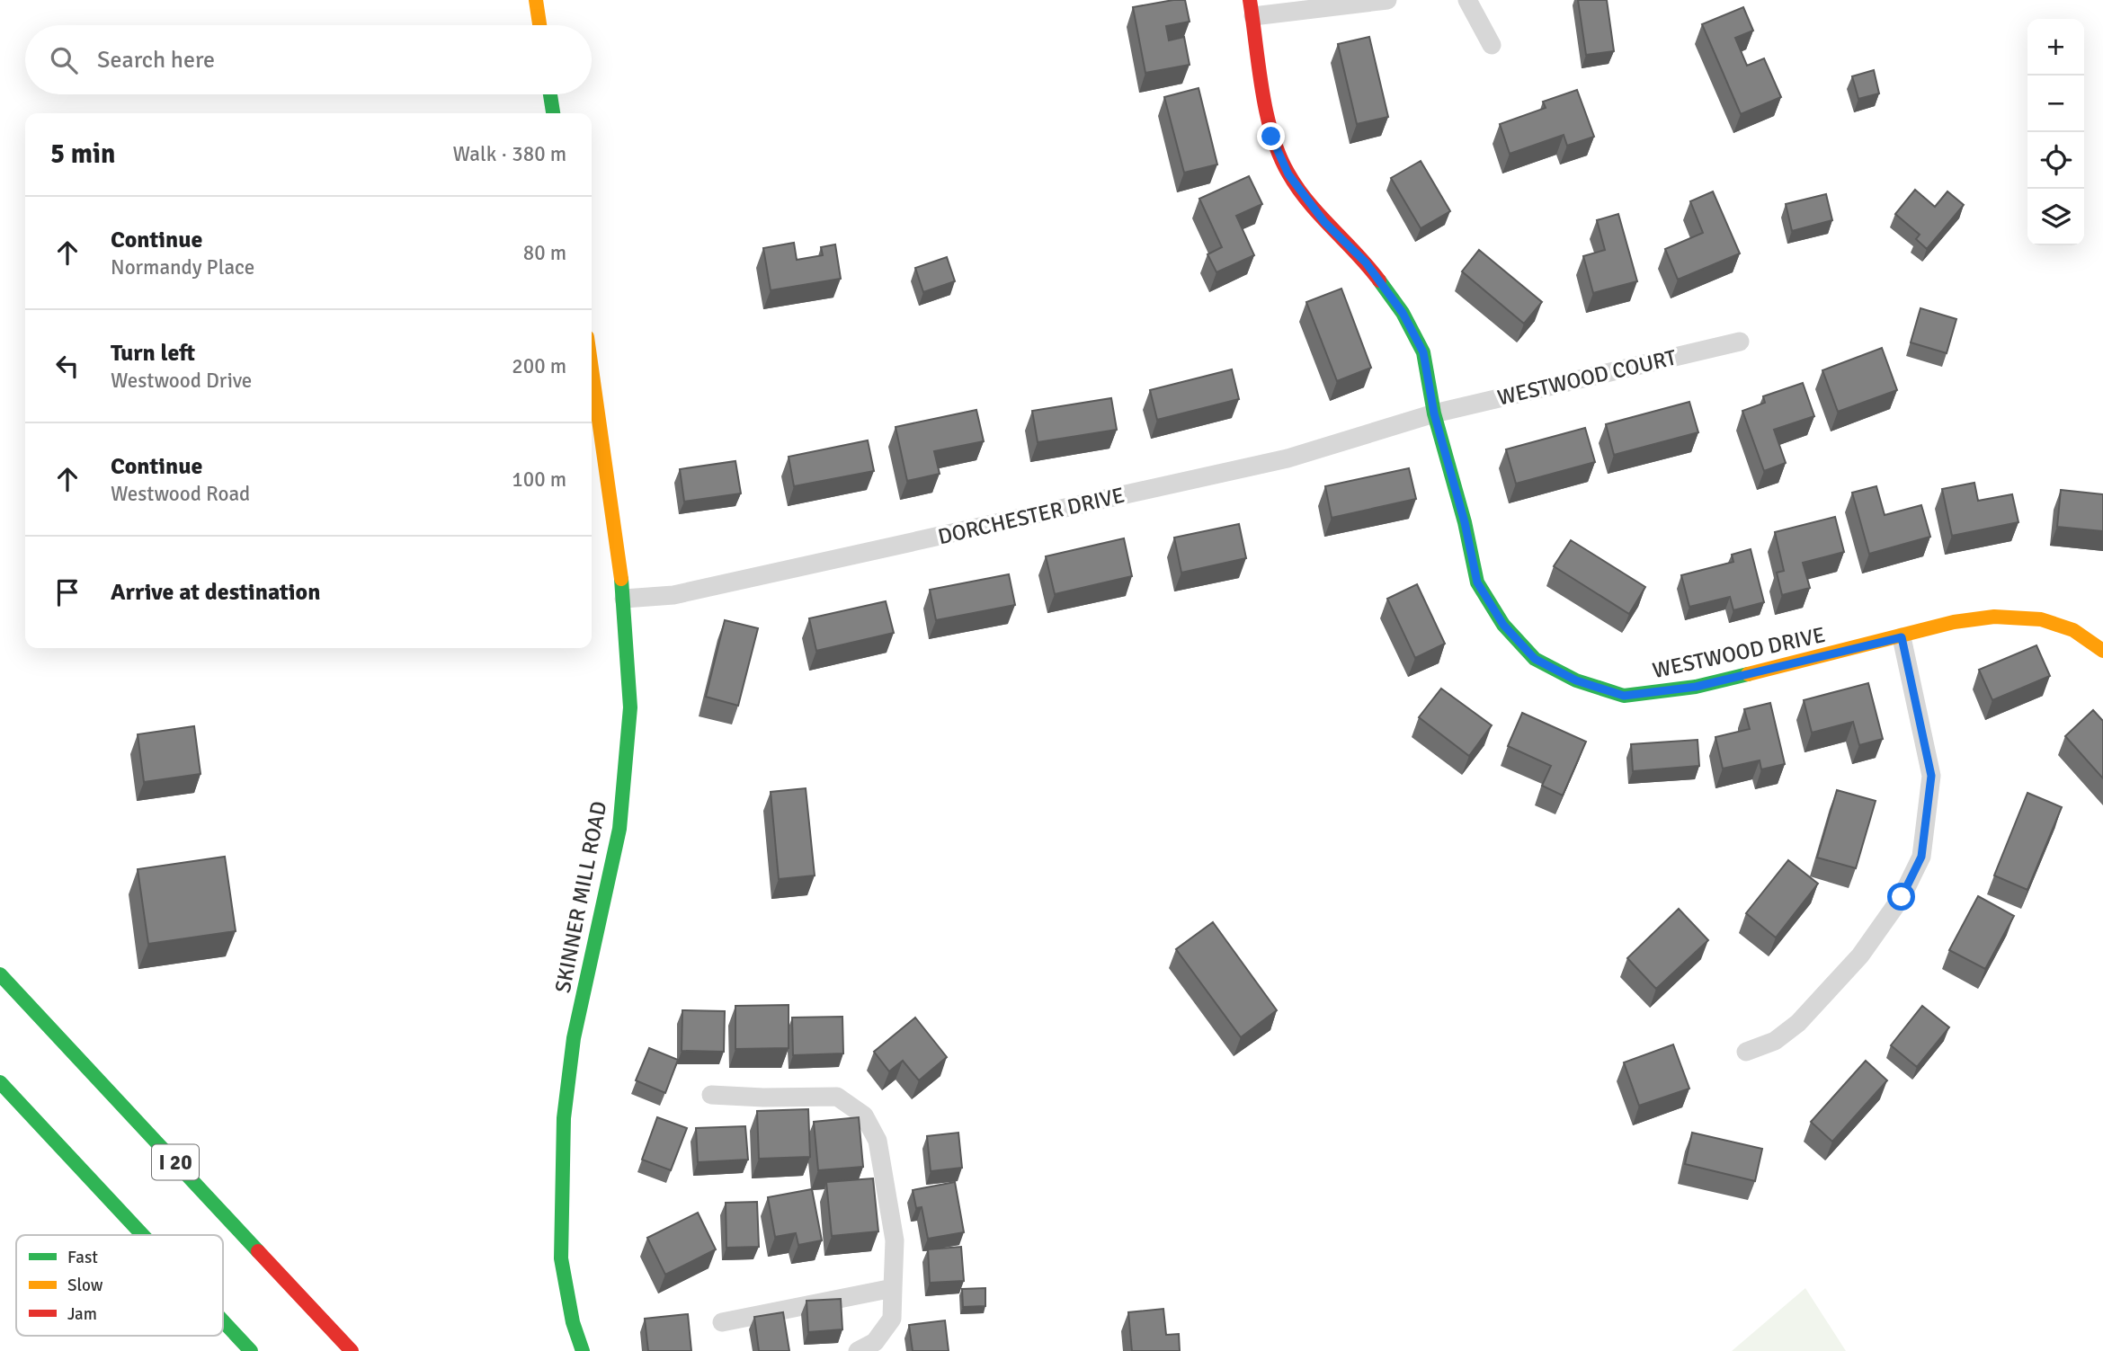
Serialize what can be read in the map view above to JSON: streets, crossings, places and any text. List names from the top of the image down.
{
  "streets": {
    "main road": ["WESTWOOD DRIVE", "SKINNER MILL ROAD", "I 20"],
    "street": ["WESTWOOD COURT", "DORCHESTER DRIVE"]
  },
  "crossings": [
    ["WESTWOOD COURT", "DORCHESTER DRIVE"],
    ["WESTWOOD COURT", "WESTWOOD DRIVE"],
    ["DORCHESTER DRIVE", "WESTWOOD DRIVE"],
    ["DORCHESTER DRIVE", "SKINNER MILL ROAD"]
  ],
  "legend": ["Fast", "Slow", "Jam"],
  "page": {
    "map_buttons": ["+", "−"],
    "search": "Search here",
    "heading": ["5 min", "Walk · 380 m"],
    "list": [
      ["Continue", "Normandy Place", "80 m"],
      ["Turn left", "Westwood Drive", "200 m"],
      ["Continue", "Westwood Road", "100 m"],
      "Arrive at destination"
    ]
  }
}
